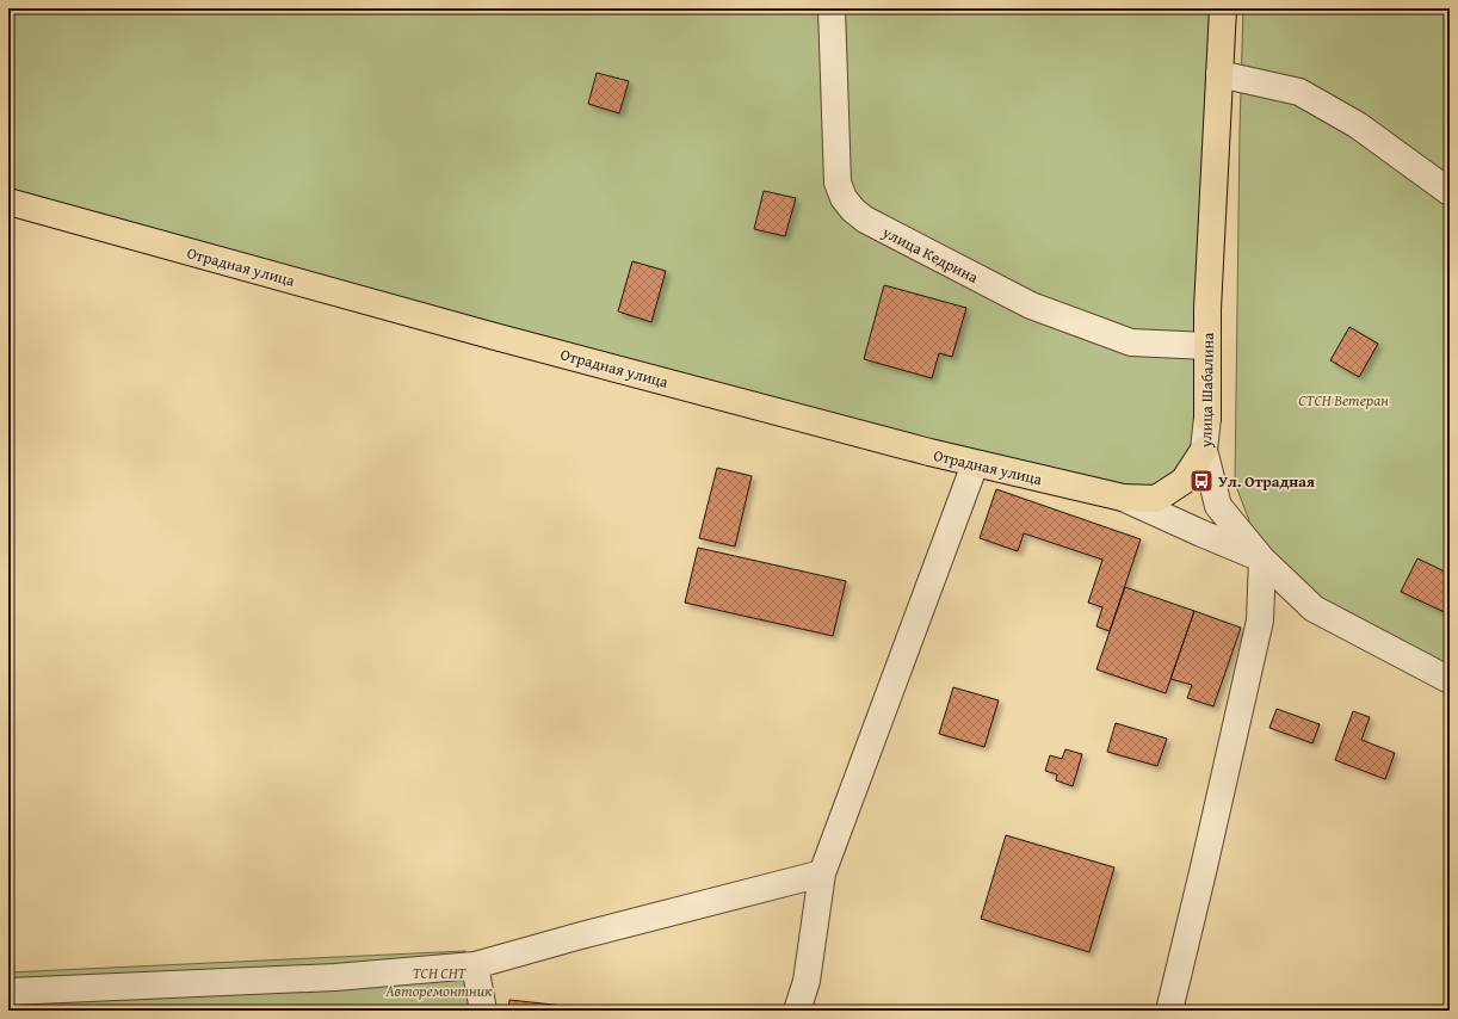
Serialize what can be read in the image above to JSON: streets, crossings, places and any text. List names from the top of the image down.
{
  "streets": {
    "main road": ["Отрадная улица", "улица Шабалина"],
    "street": ["улица Кедрина"]
  },
  "crossings": [
    ["улица Кедрина", "улица Шабалина"],
    ["Отрадная улица", "улица Шабалина"]
  ],
  "parks": ["СТСН Ветеран", "ТСН СНТ Авторемонтник"],
  "places": {
    "bus stop": ["Ул. Отрадная"]
  }
}
